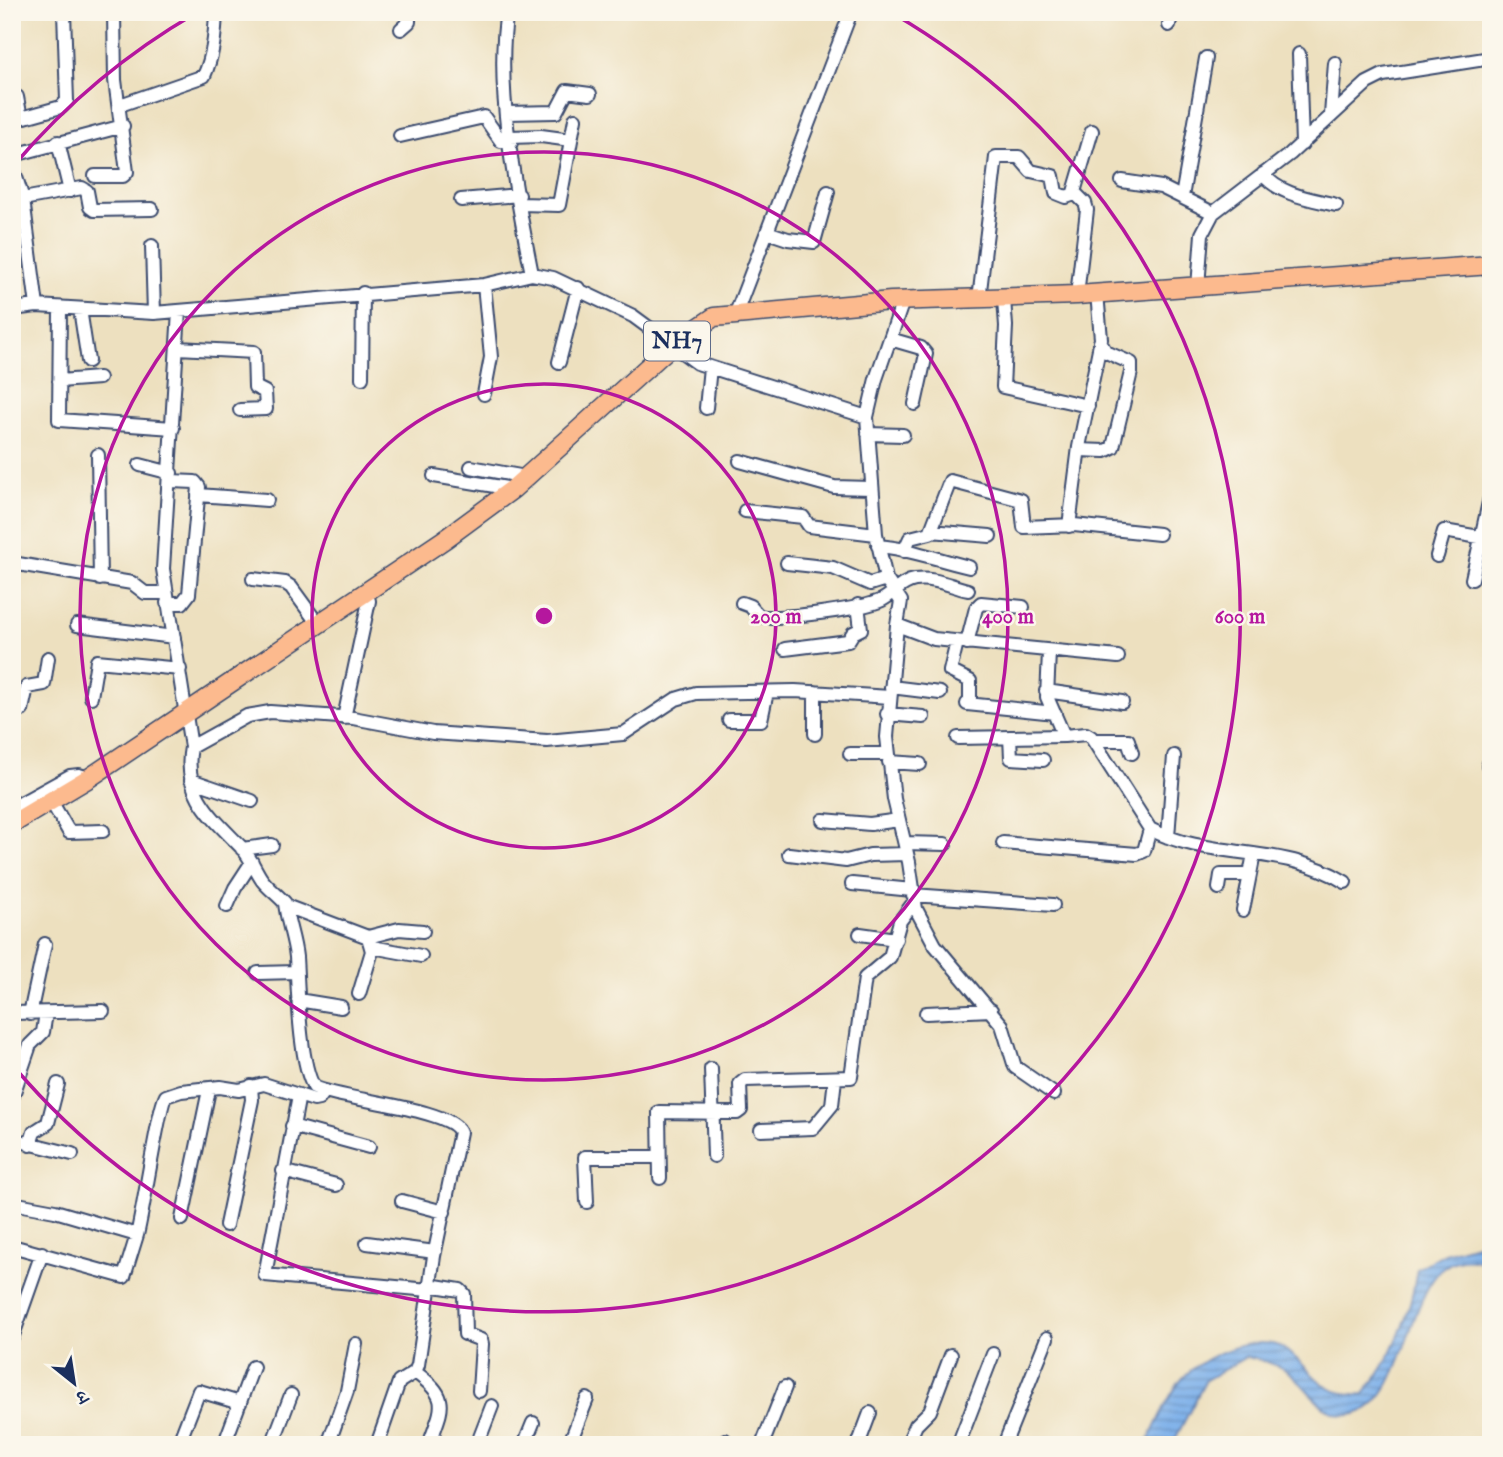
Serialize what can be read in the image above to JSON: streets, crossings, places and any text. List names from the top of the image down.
{
  "streets": {
    "highway": ["NH7"]
  },
  "north": "bottom right",
  "rings": ["200 m", "400 m", "600 m"]
}
